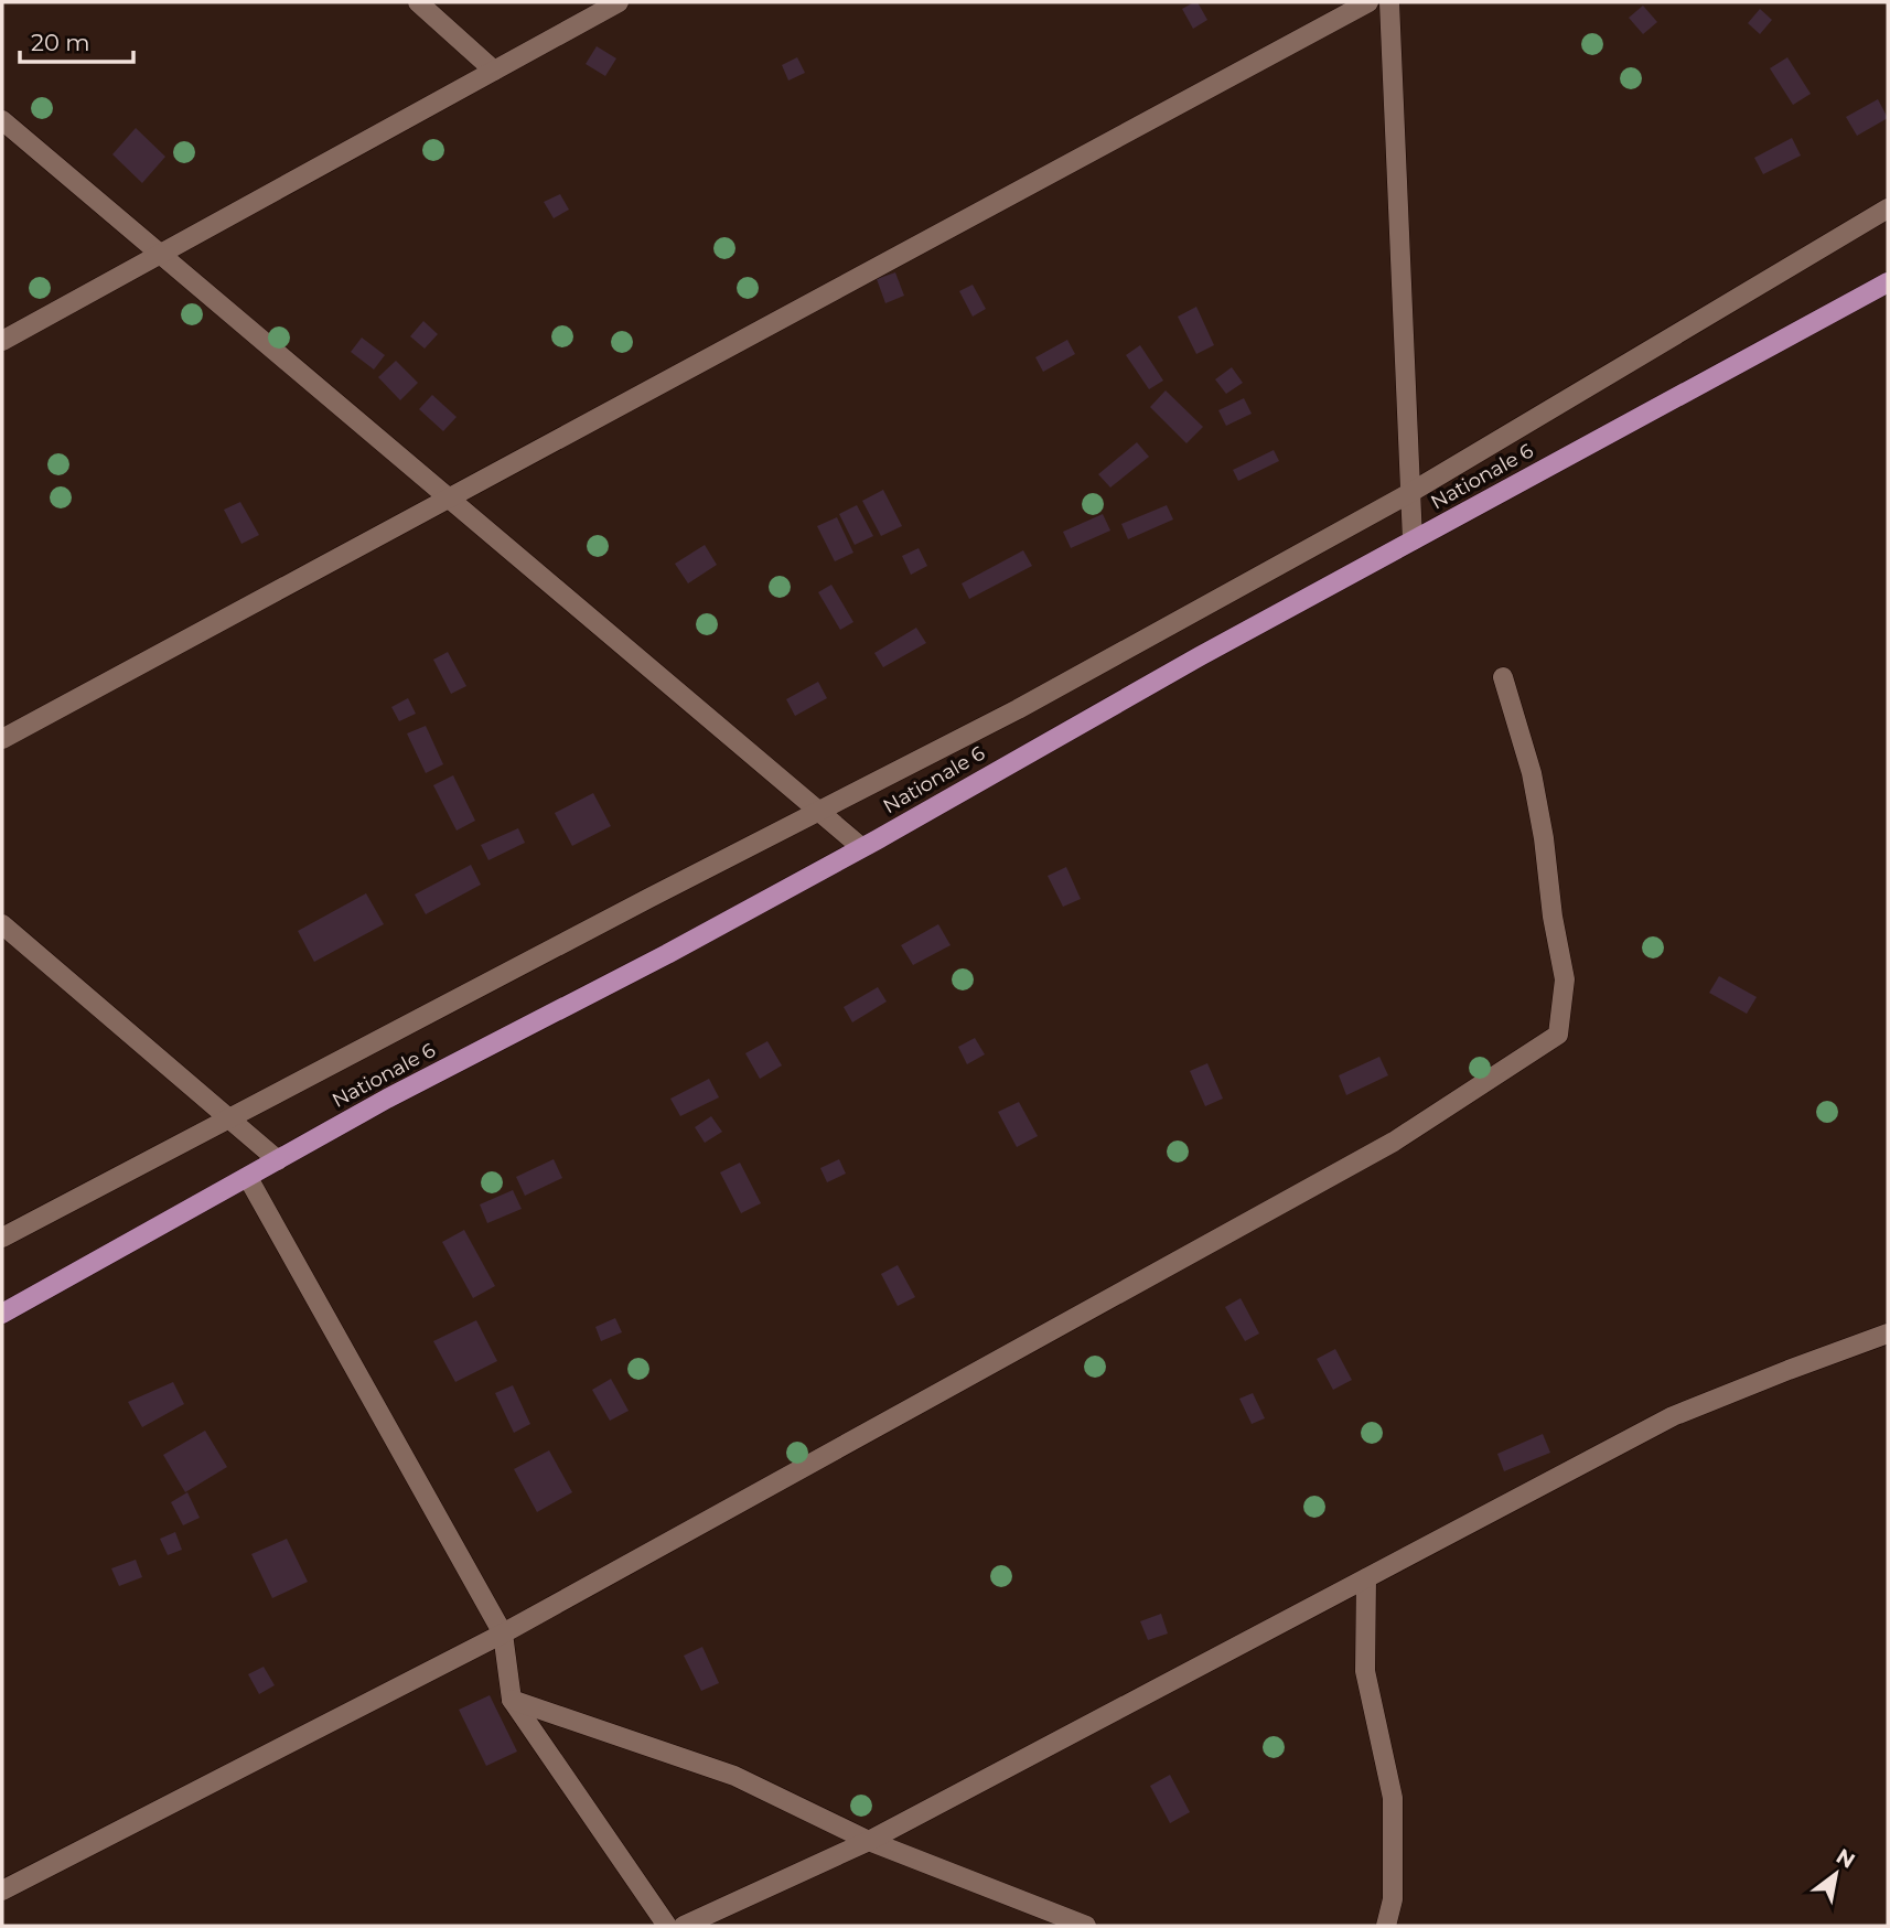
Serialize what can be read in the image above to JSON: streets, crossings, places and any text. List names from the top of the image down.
{
  "streets": {
    "main road": ["Nationale 6"]
  },
  "scale_bar": "20 m",
  "north": "top right"
}
